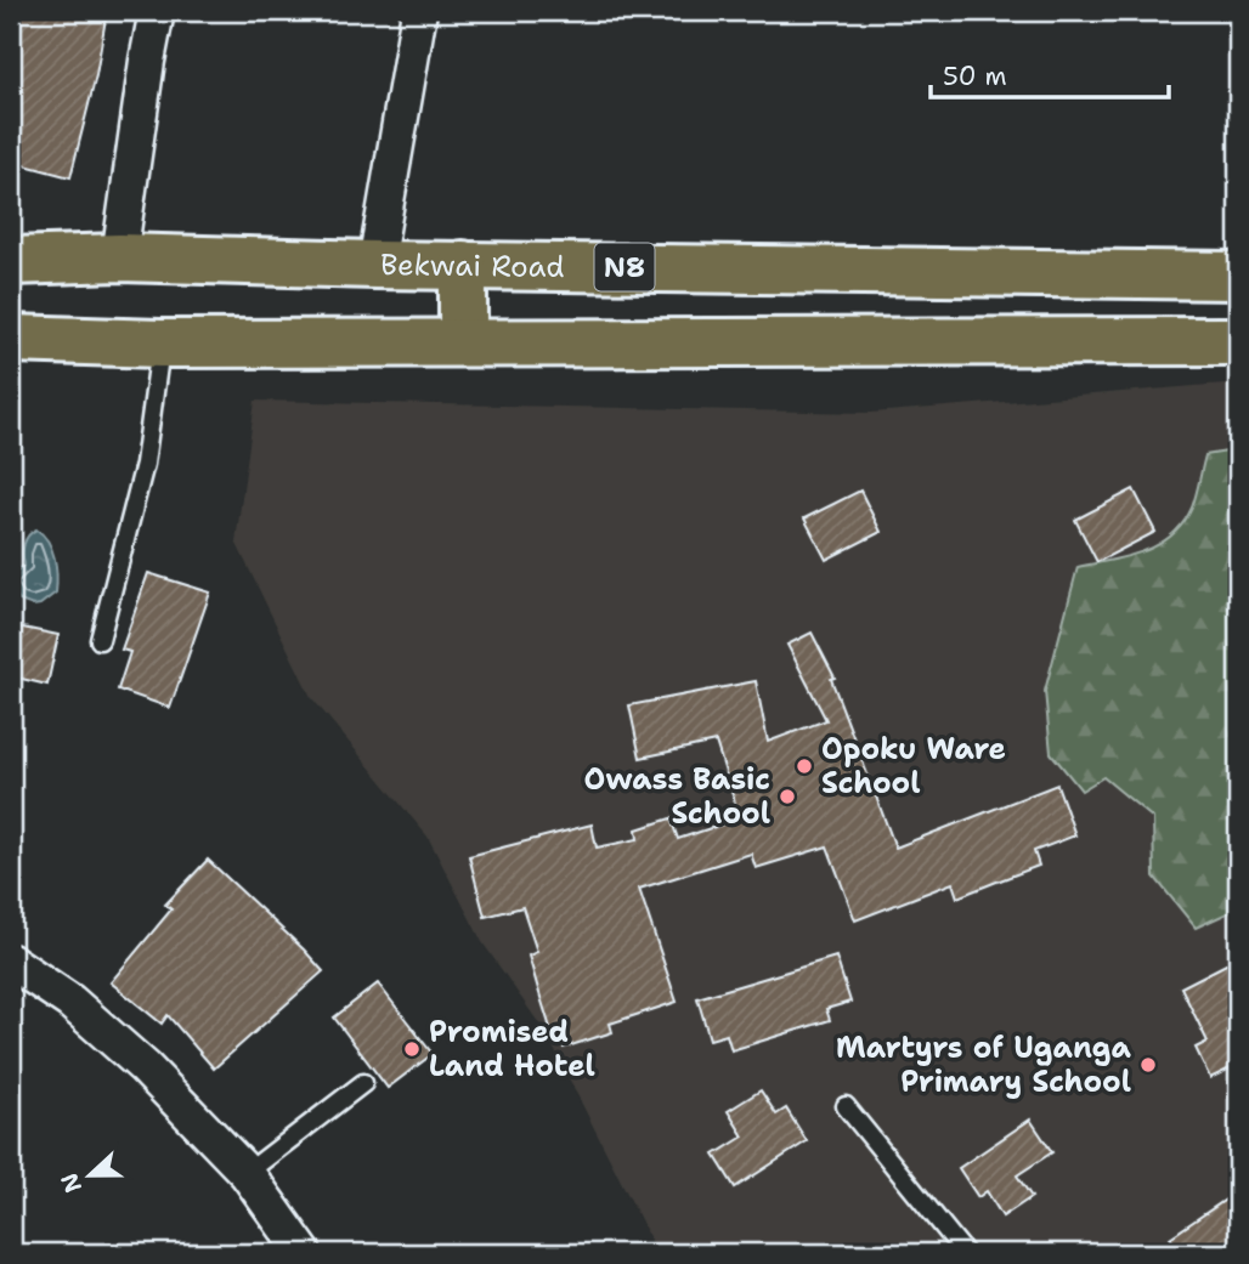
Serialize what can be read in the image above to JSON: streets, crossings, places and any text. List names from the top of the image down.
{
  "streets": {
    "highway": ["Bekwai Road", "N8"]
  },
  "places": [
    "Opoku Ware School",
    "Owass Basic School",
    "Promised Land Hotel",
    "Martyrs of Uganga Primary School"
  ],
  "scale_bar": "50 m",
  "north": "left"
}
